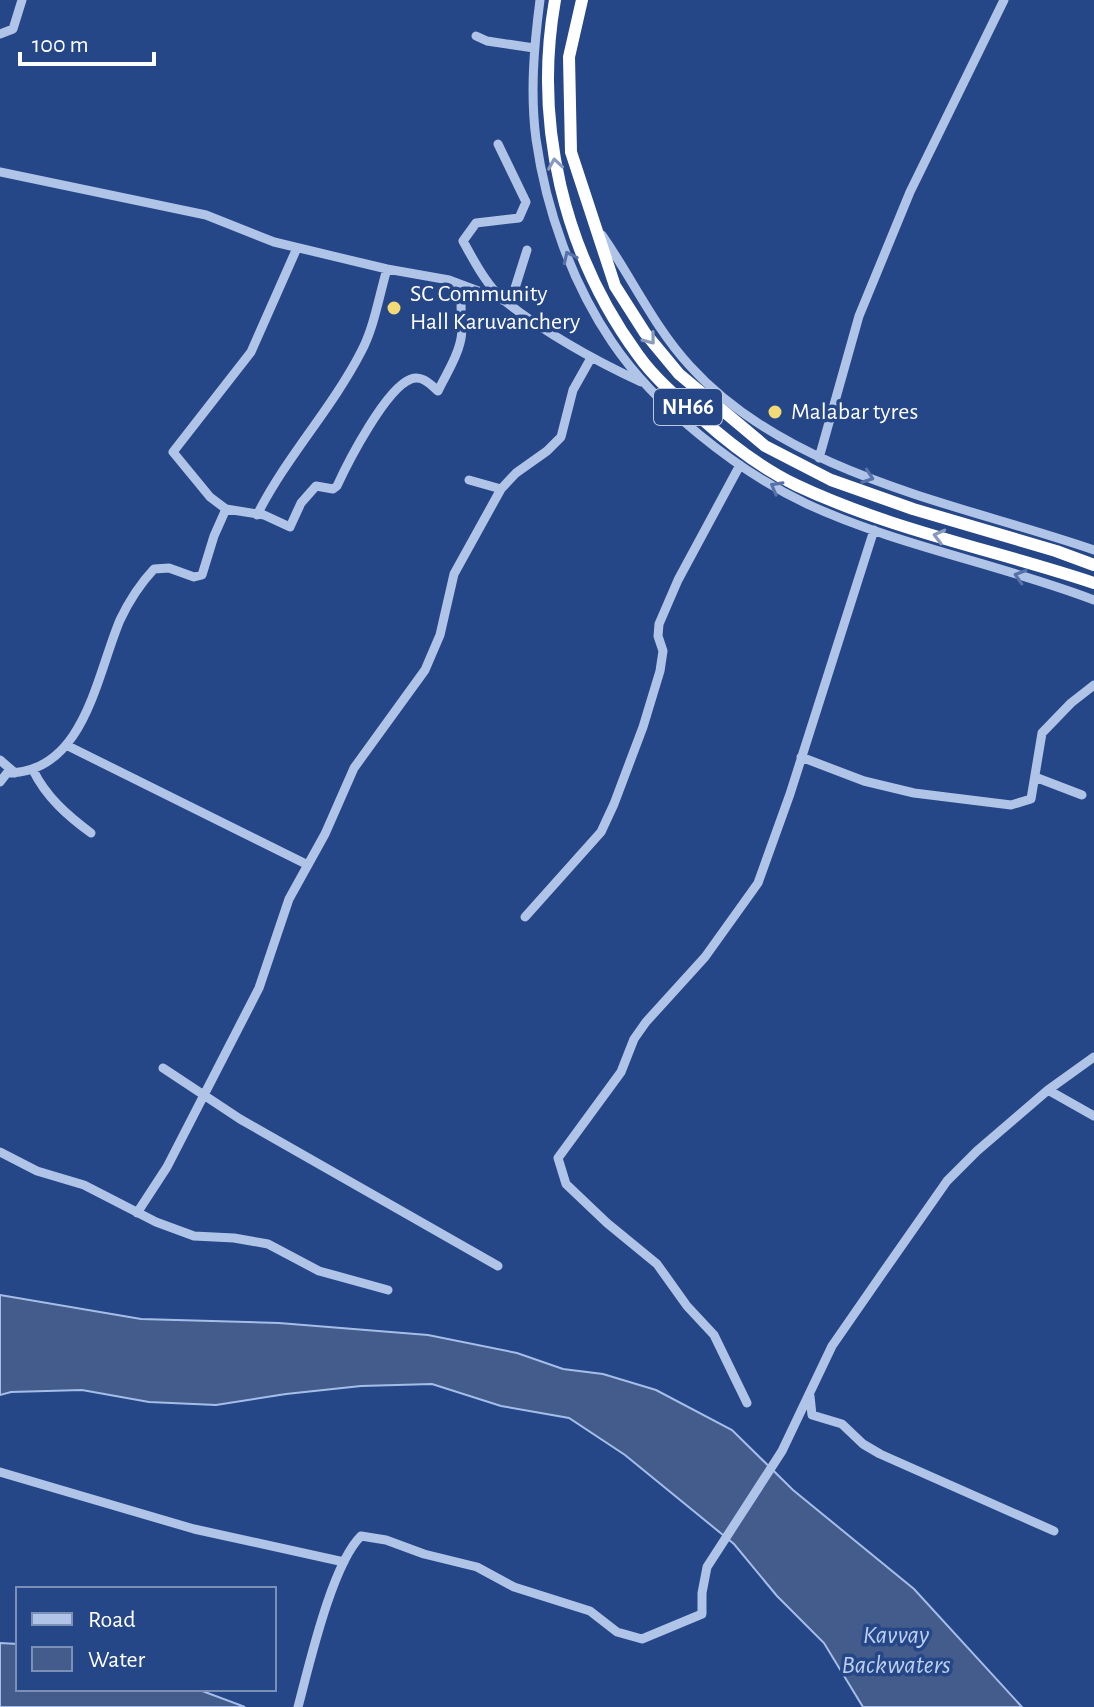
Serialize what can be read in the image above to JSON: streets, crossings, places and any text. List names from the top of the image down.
{
  "streets": {
    "highway": ["NH66"]
  },
  "water": ["Kavvay Backwaters"],
  "places": ["SC Community Hall Karuvanchery", "Malabar tyres"],
  "legend": ["Road", "Water"],
  "scale_bar": "100 m"
}
